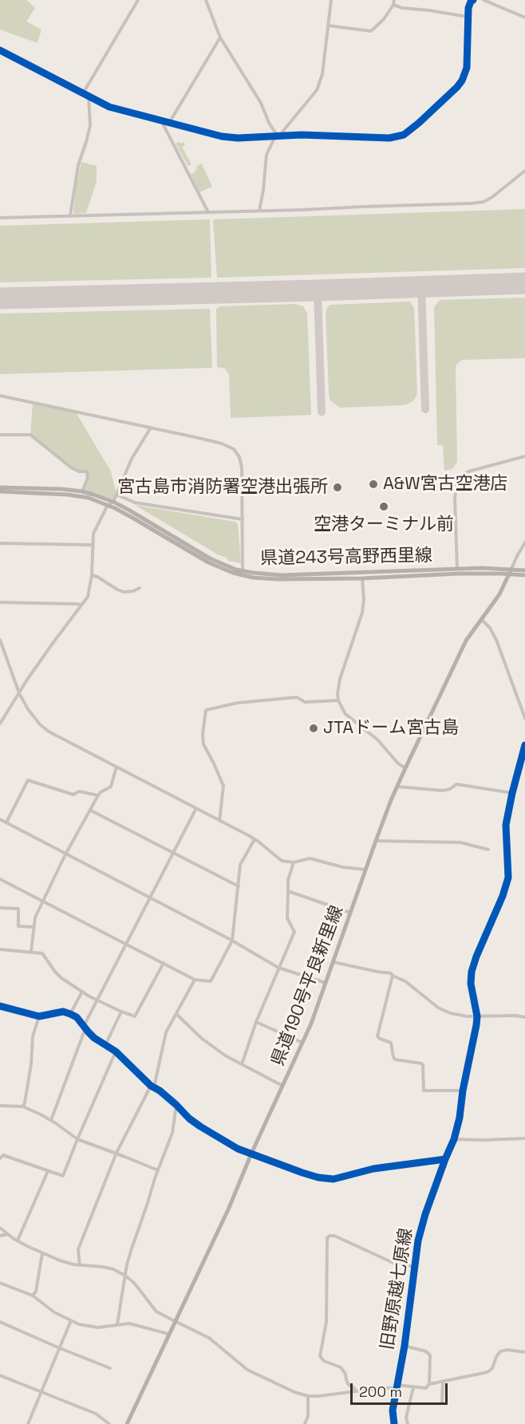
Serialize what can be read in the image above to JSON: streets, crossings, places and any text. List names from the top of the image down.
{
  "streets": {
    "main road": ["県道243号高野西里線", "県道190号平良新里線"],
    "street": ["旧野原越七原線"]
  },
  "crossings": [
    ["県道243号高野西里線", "県道190号平良新里線"]
  ],
  "places": [
    "A&W宮古空港店",
    "宮古島市消防署空港出張所",
    "空港ターミナル前",
    "JTAドーム宮古島"
  ],
  "scale_bar": "200 m"
}
